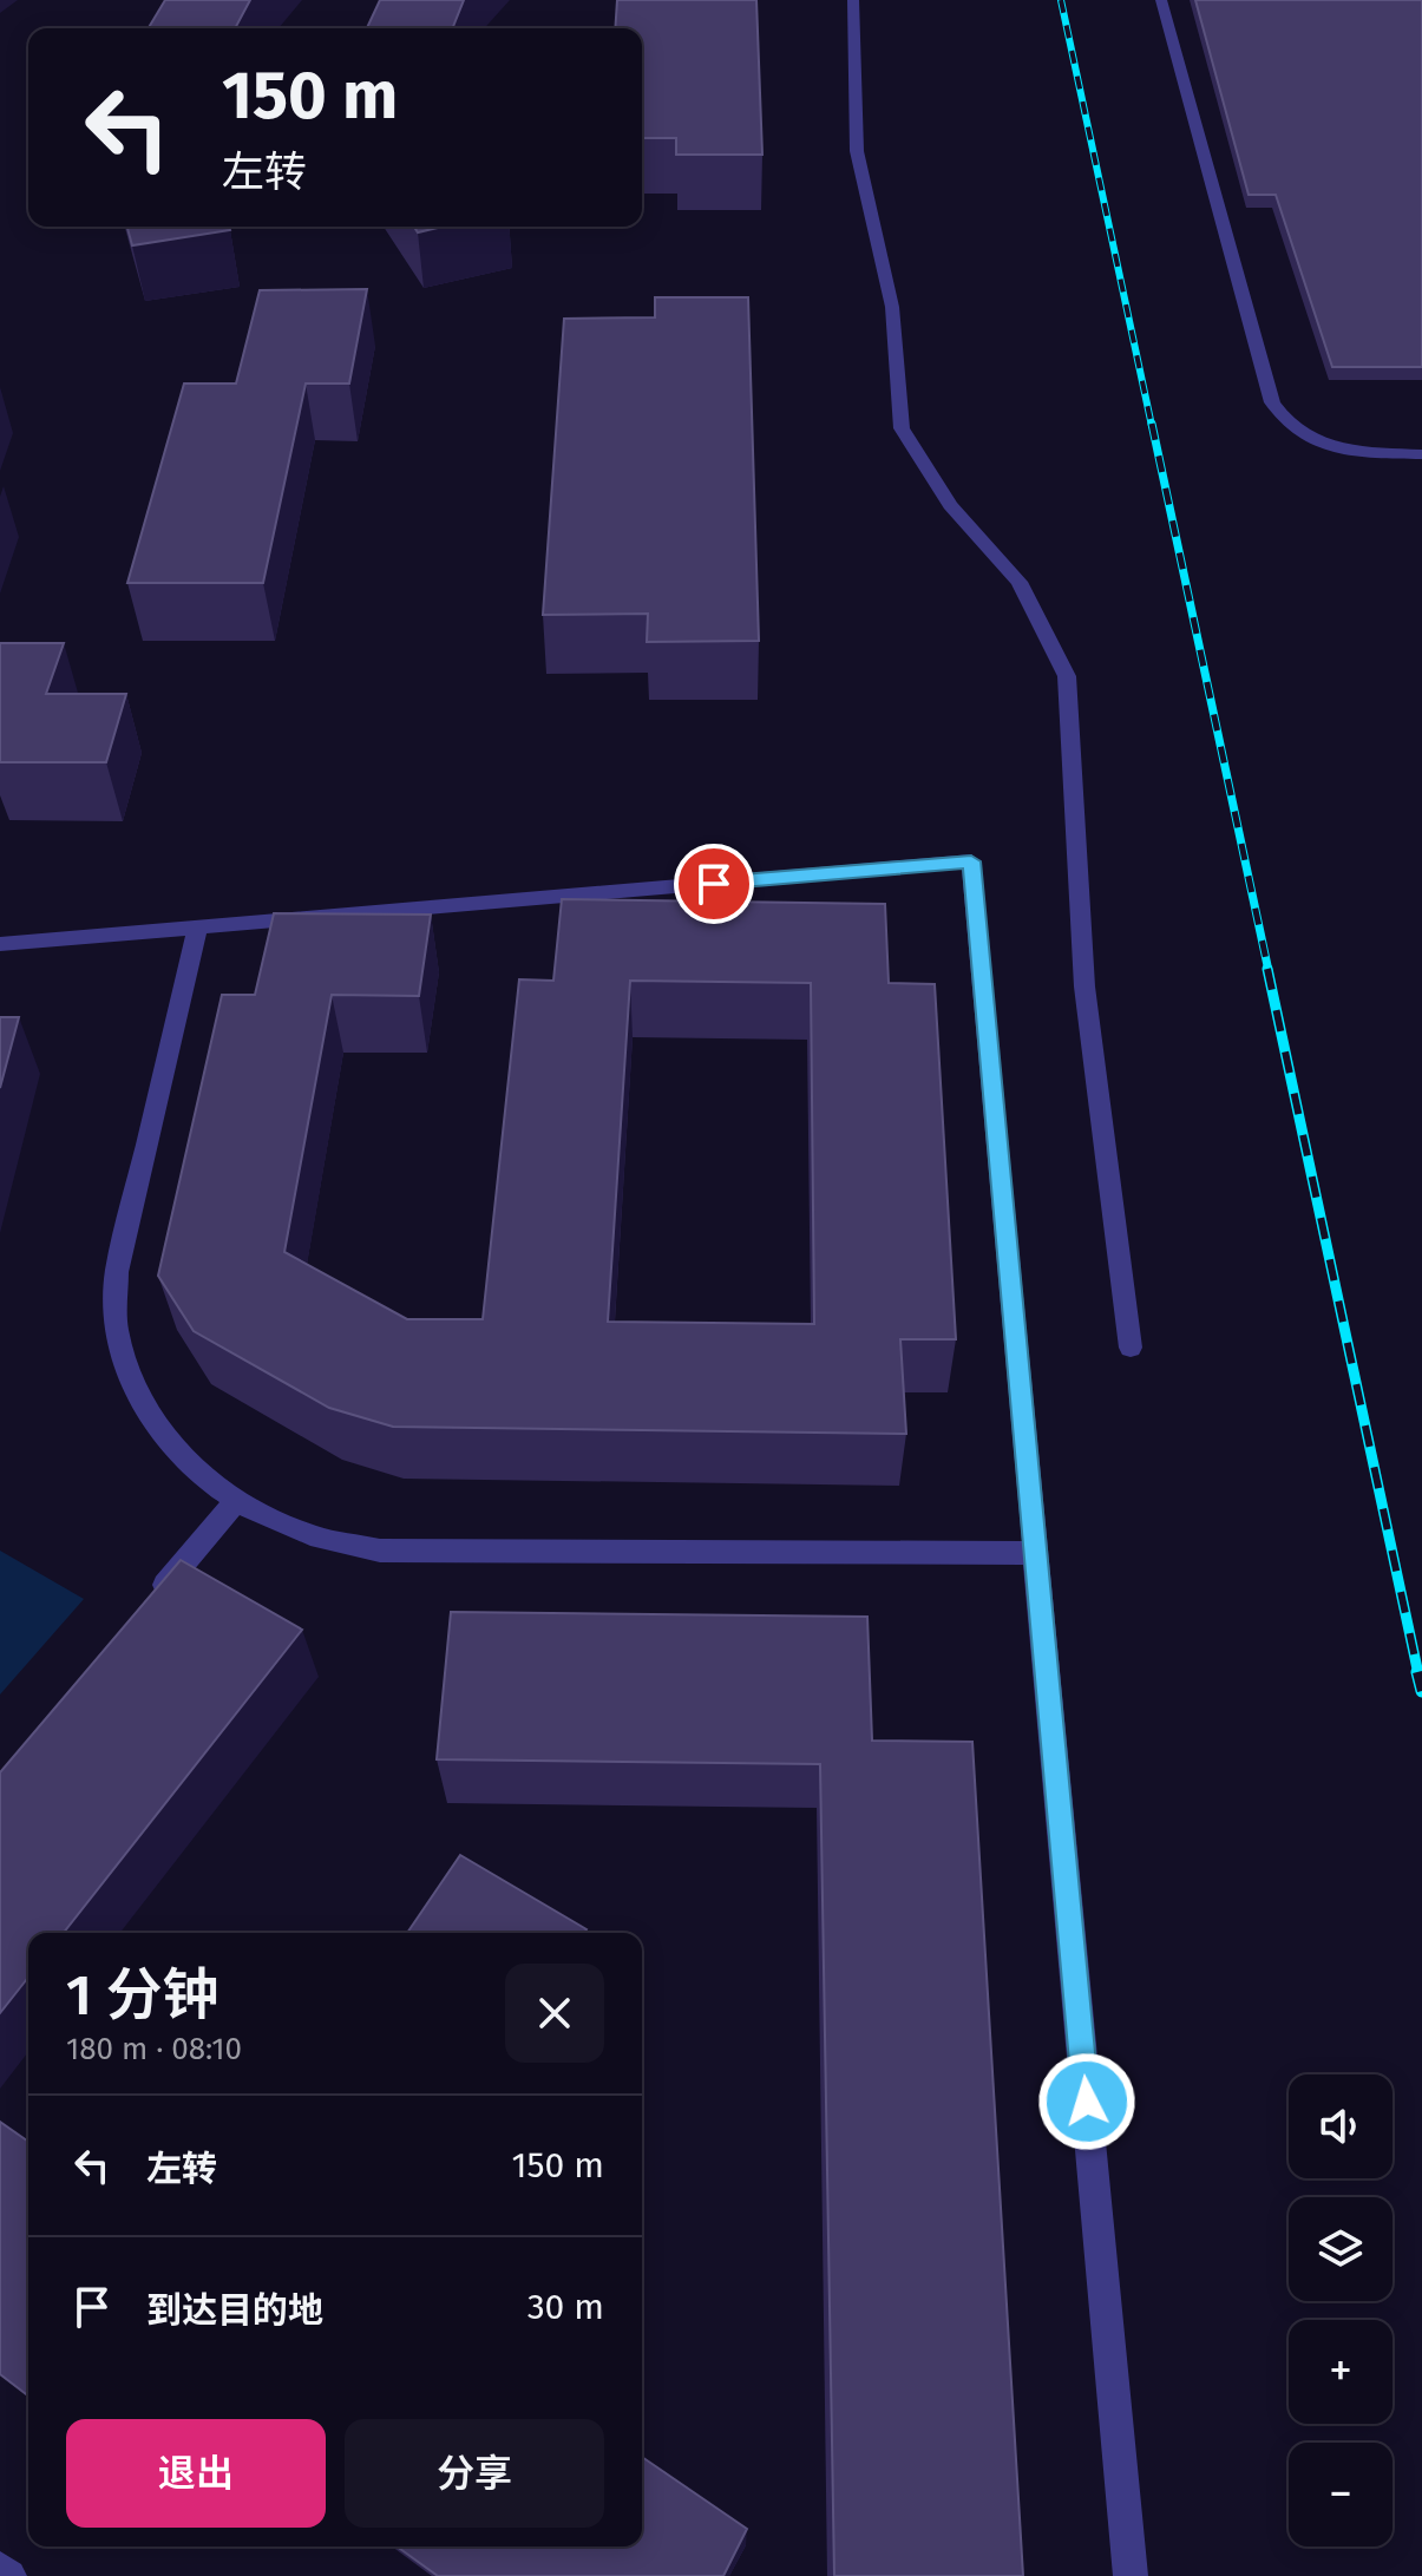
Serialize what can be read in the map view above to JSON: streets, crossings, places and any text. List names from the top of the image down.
{
  "page": {
    "turn": ["150 m", "左转"],
    "heading": ["1 分钟", "180 m · 08:10"],
    "map_buttons": ["+", "−"],
    "list": [
      {
        "name": "左转",
        "value": "150 m"
      },
      {
        "name": "到达目的地",
        "value": "30 m"
      }
    ],
    "buttons": ["退出", "分享"]
  }
}
